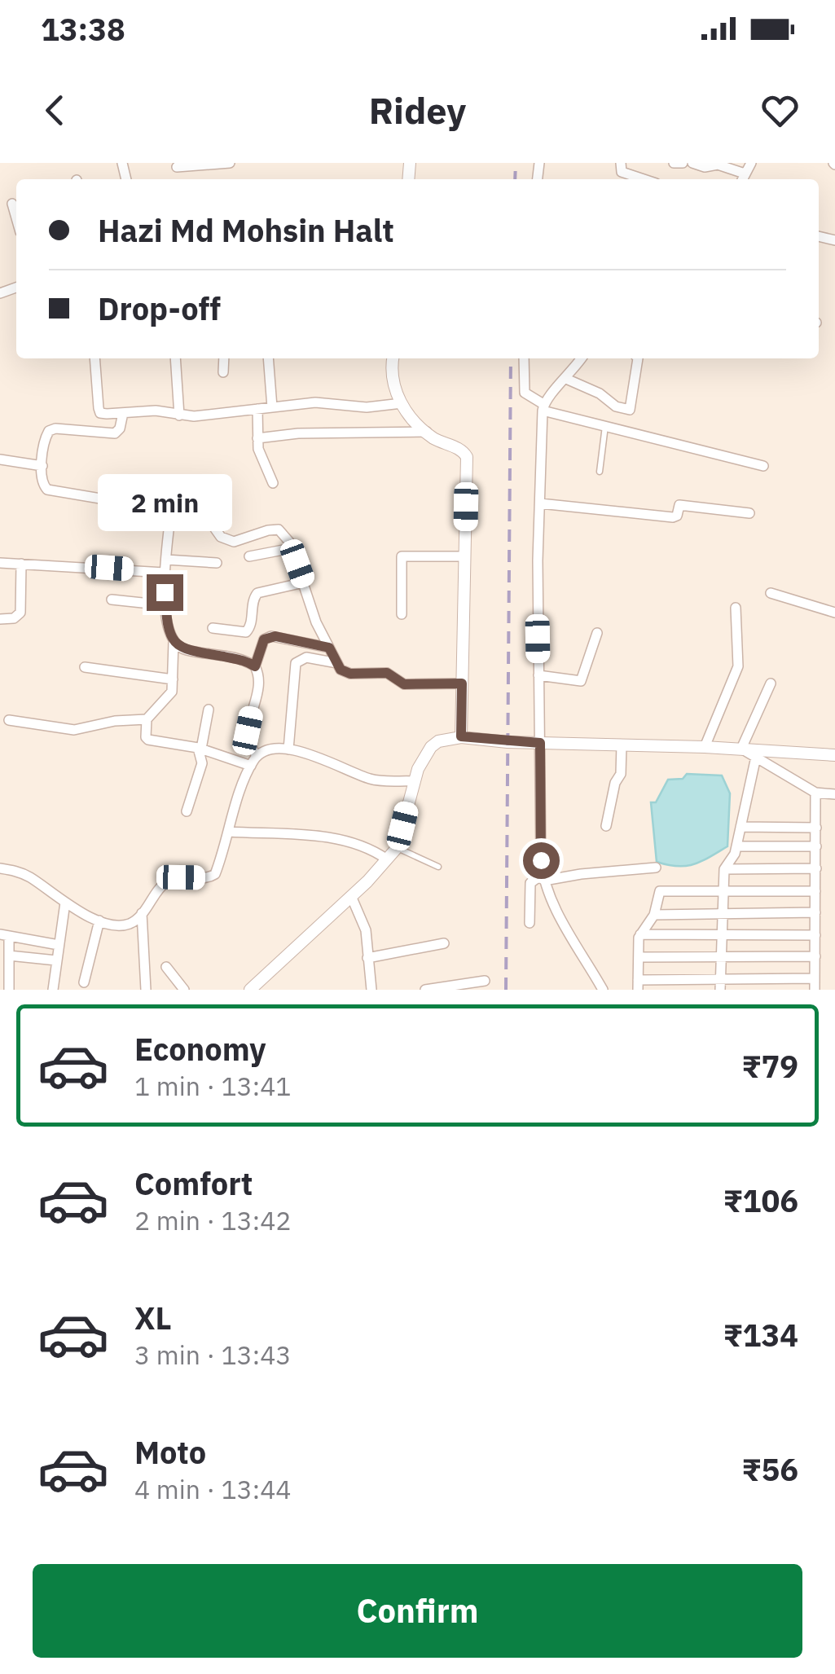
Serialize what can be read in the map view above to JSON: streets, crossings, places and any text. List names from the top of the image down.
{
  "page": {
    "status": "13:38",
    "header": "Ridey",
    "banner": ["Hazi Md Mohsin Halt", "Drop-off"],
    "bubble": "2 min",
    "list": [
      {
        "name": "Economy",
        "note": "1 min · 13:41",
        "value": "₹79"
      },
      {
        "name": "Comfort",
        "note": "2 min · 13:42",
        "value": "₹106"
      },
      {
        "name": "XL",
        "note": "3 min · 13:43",
        "value": "₹134"
      },
      {
        "name": "Moto",
        "note": "4 min · 13:44",
        "value": "₹56"
      }
    ],
    "buttons": "Confirm"
  }
}
